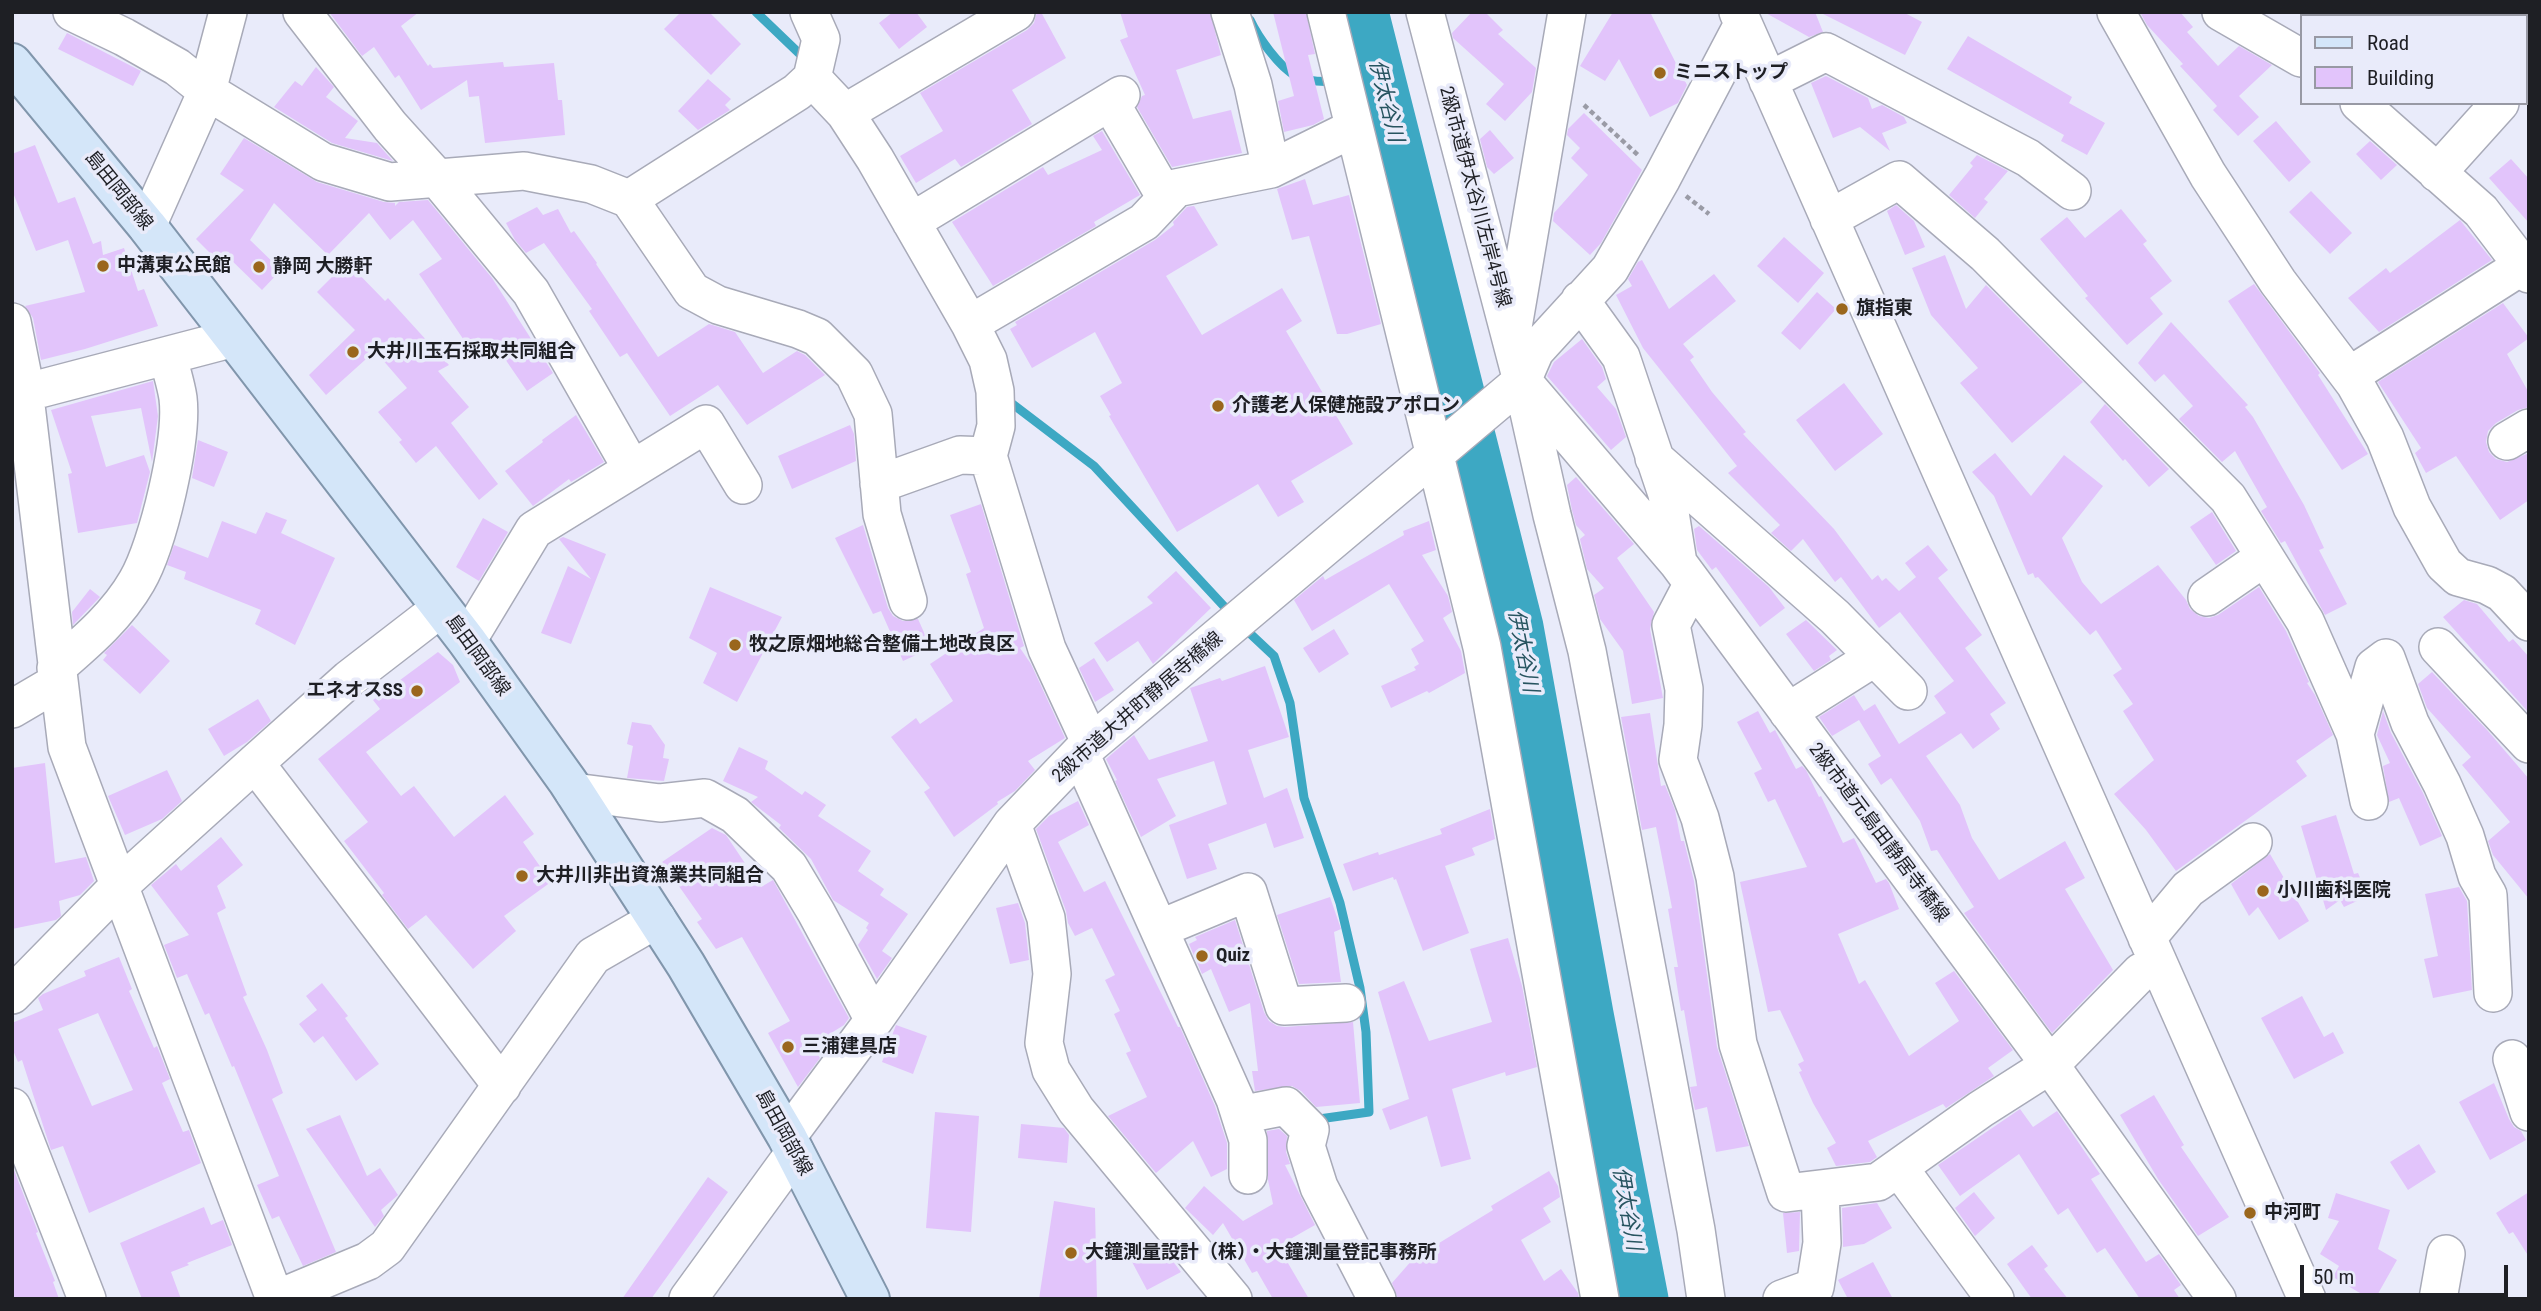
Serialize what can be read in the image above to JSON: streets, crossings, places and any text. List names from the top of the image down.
{
  "streets": {
    "main road": ["島田岡部線"],
    "street": ["2級市道伊太谷川左岸4号線", "2級市道大井町静居寺橋線", "2級市道元島田静居寺橋線"]
  },
  "crossings": [
    ["島田岡部線", "2級市道大井町静居寺橋線"],
    ["2級市道伊太谷川左岸4号線", "2級市道大井町静居寺橋線"],
    ["2級市道伊太谷川左岸4号線", "2級市道元島田静居寺橋線"],
    ["2級市道大井町静居寺橋線", "2級市道元島田静居寺橋線"]
  ],
  "water": ["伊太谷川"],
  "places": [
    "ミニストップ",
    "中溝東公民館",
    "静岡 大勝軒",
    "旗指東",
    "大井川玉石採取共同組合",
    "介護老人保健施設アポロン",
    "牧之原畑地総合整備土地改良区",
    "エネオスSS",
    "大井川非出資漁業共同組合",
    "小川歯科医院",
    "Quiz",
    "三浦建具店",
    "中河町",
    "大鐘測量設計（株）・大鐘測量登記事務所"
  ],
  "legend": ["Road", "Building"],
  "scale_bar": "50 m"
}
